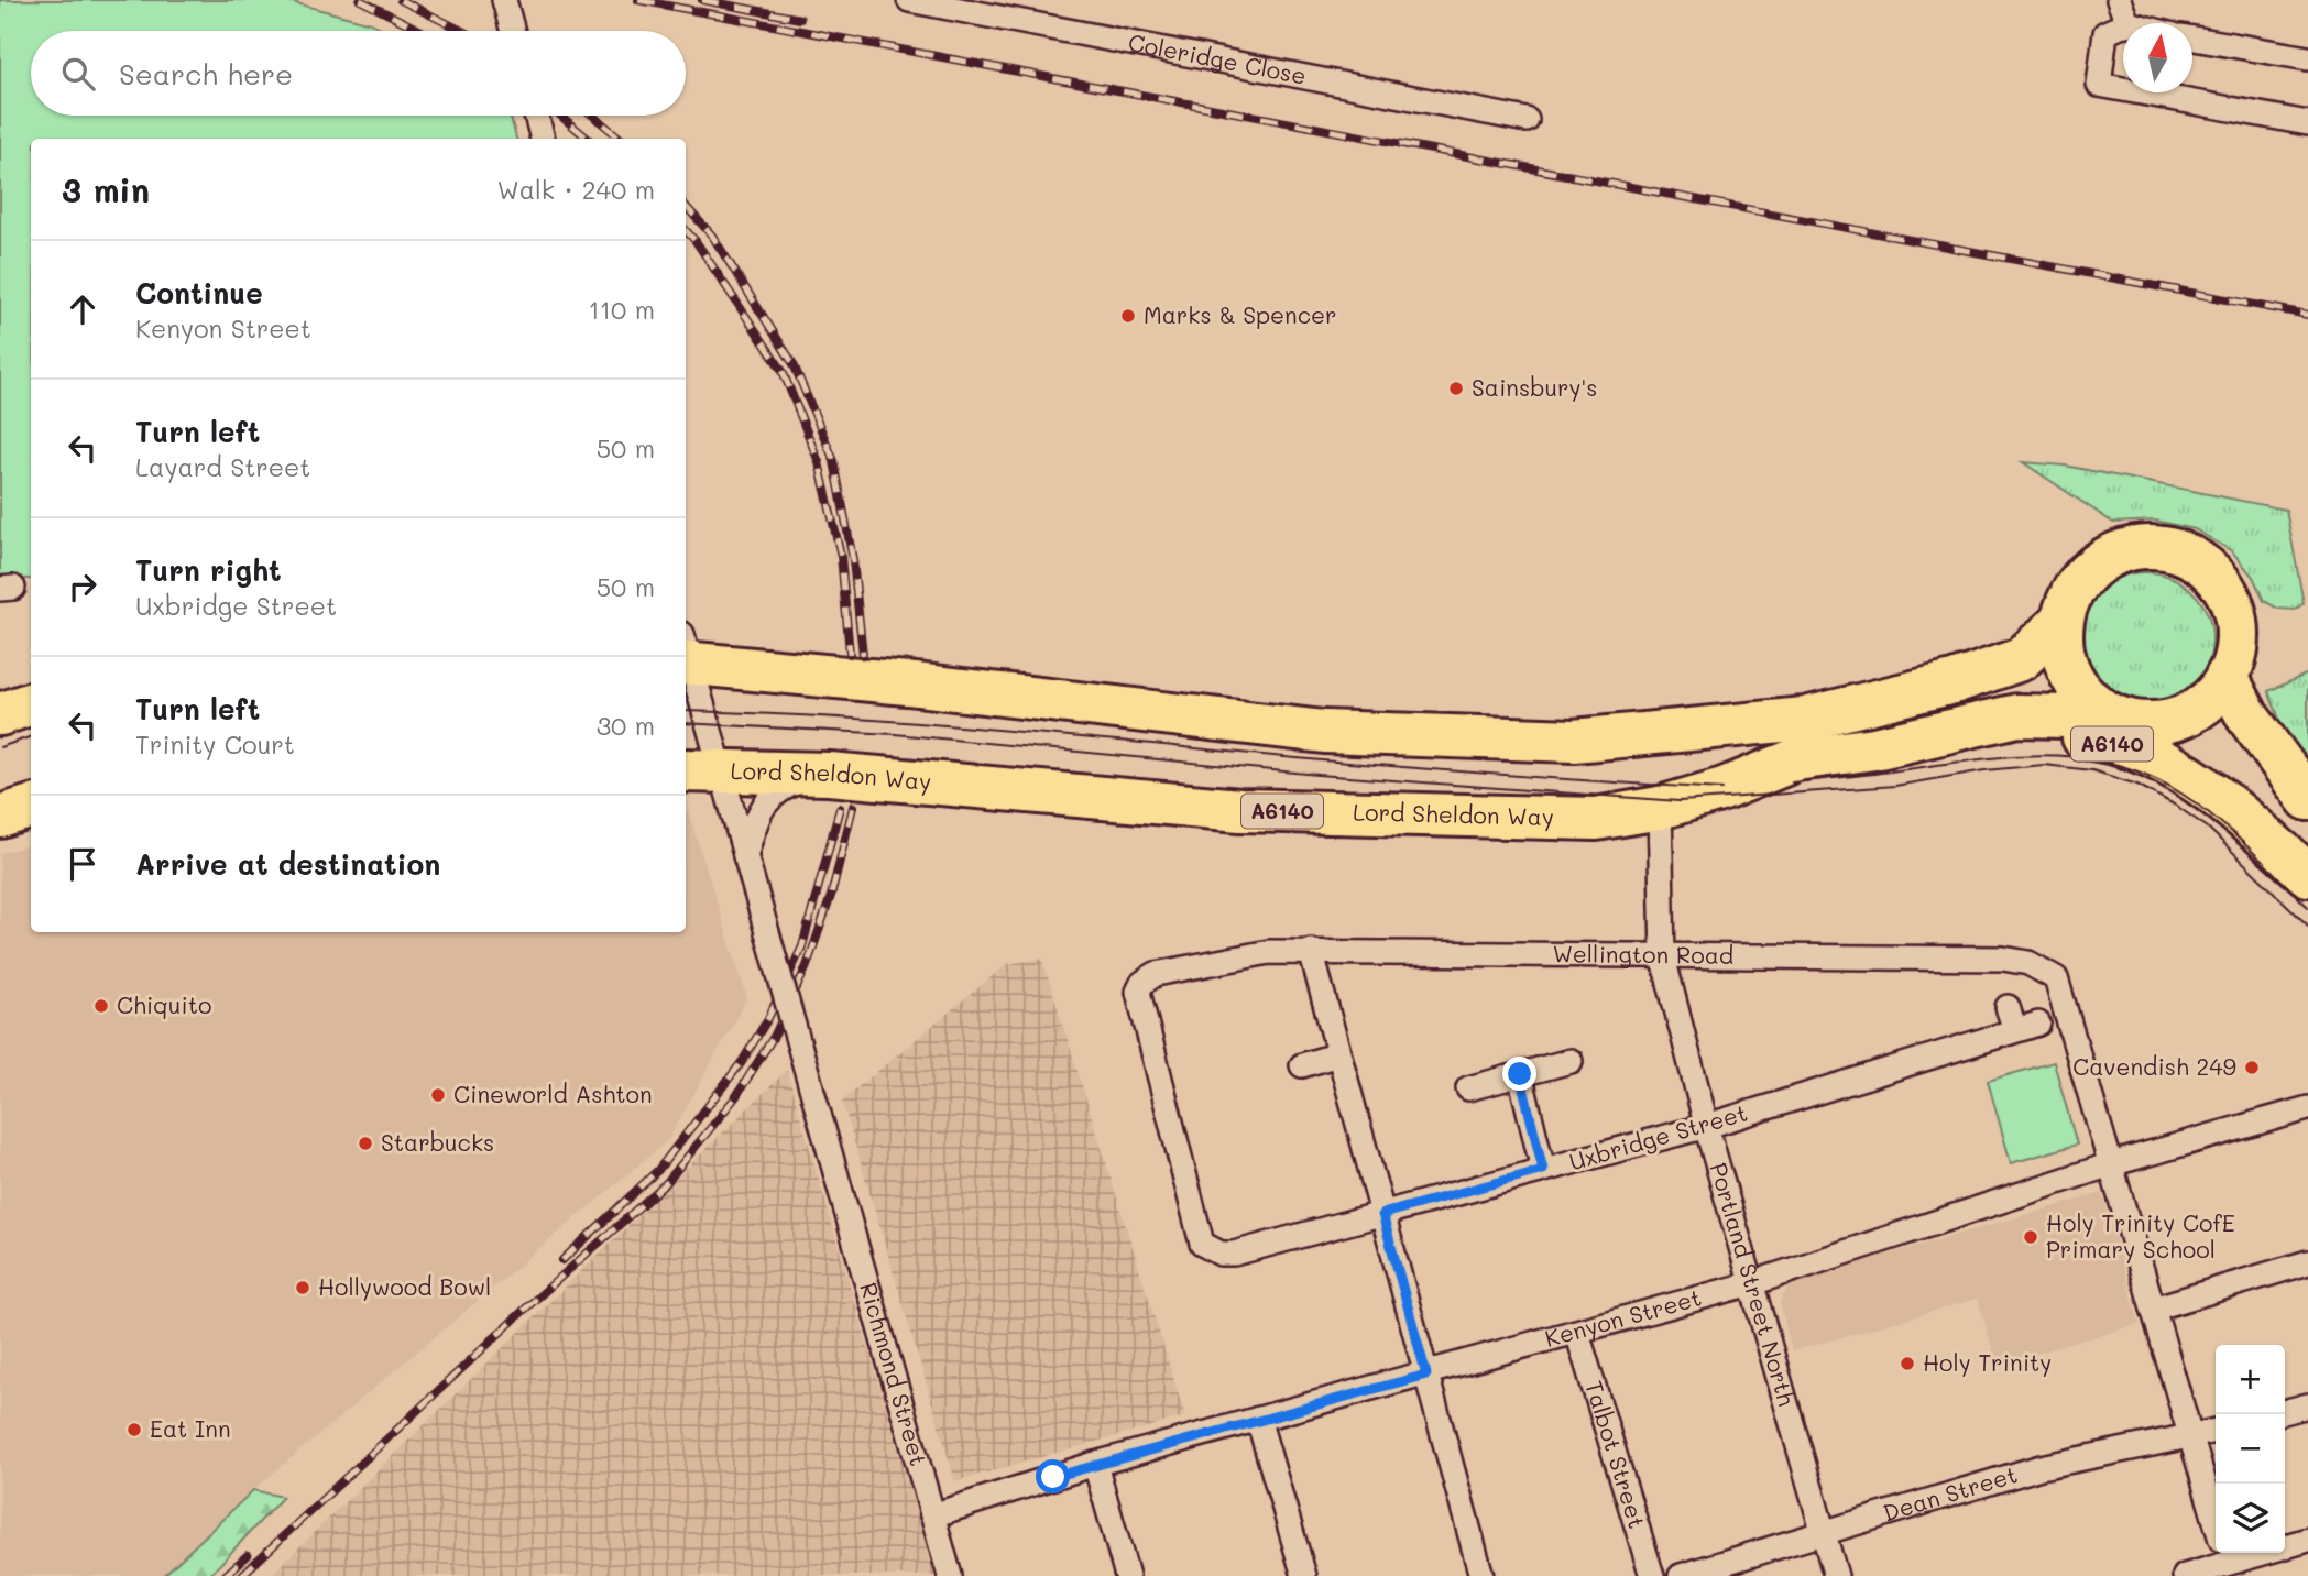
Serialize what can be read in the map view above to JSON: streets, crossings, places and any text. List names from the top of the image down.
{
  "streets": {
    "highway": ["A6140", "Lord Sheldon Way"],
    "street": [
      "Coleridge Close",
      "Wellington Road",
      "Uxbridge Street",
      "Portland Street North",
      "Kenyon Street",
      "Richmond Street",
      "Talbot Street",
      "Dean Street"
    ]
  },
  "crossings": [
    ["A6140", "Lord Sheldon Way"],
    ["Lord Sheldon Way", "Portland Street North"],
    ["Wellington Road", "Uxbridge Street"],
    ["Wellington Road", "Portland Street North"],
    ["Wellington Road", "Kenyon Street"],
    ["Uxbridge Street", "Portland Street North"],
    ["Portland Street North", "Kenyon Street"],
    ["Portland Street North", "Dean Street"],
    ["Kenyon Street", "Richmond Street"],
    ["Kenyon Street", "Talbot Street"]
  ],
  "places": [
    "Marks & Spencer",
    "Sainsbury's",
    "Chiquito",
    "Cavendish 249",
    "Cineworld Ashton",
    "Starbucks",
    "Holy Trinity CofE Primary School",
    "Hollywood Bowl",
    "Holy Trinity",
    "Eat Inn"
  ],
  "north": "top",
  "page": {
    "search": "Search here",
    "heading": ["3 min", "Walk · 240 m"],
    "list": [
      ["Continue", "Kenyon Street", "110 m"],
      ["Turn left", "Layard Street", "50 m"],
      ["Turn right", "Uxbridge Street", "50 m"],
      ["Turn left", "Trinity Court", "30 m"],
      "Arrive at destination"
    ],
    "map_buttons": ["+", "−"]
  }
}
